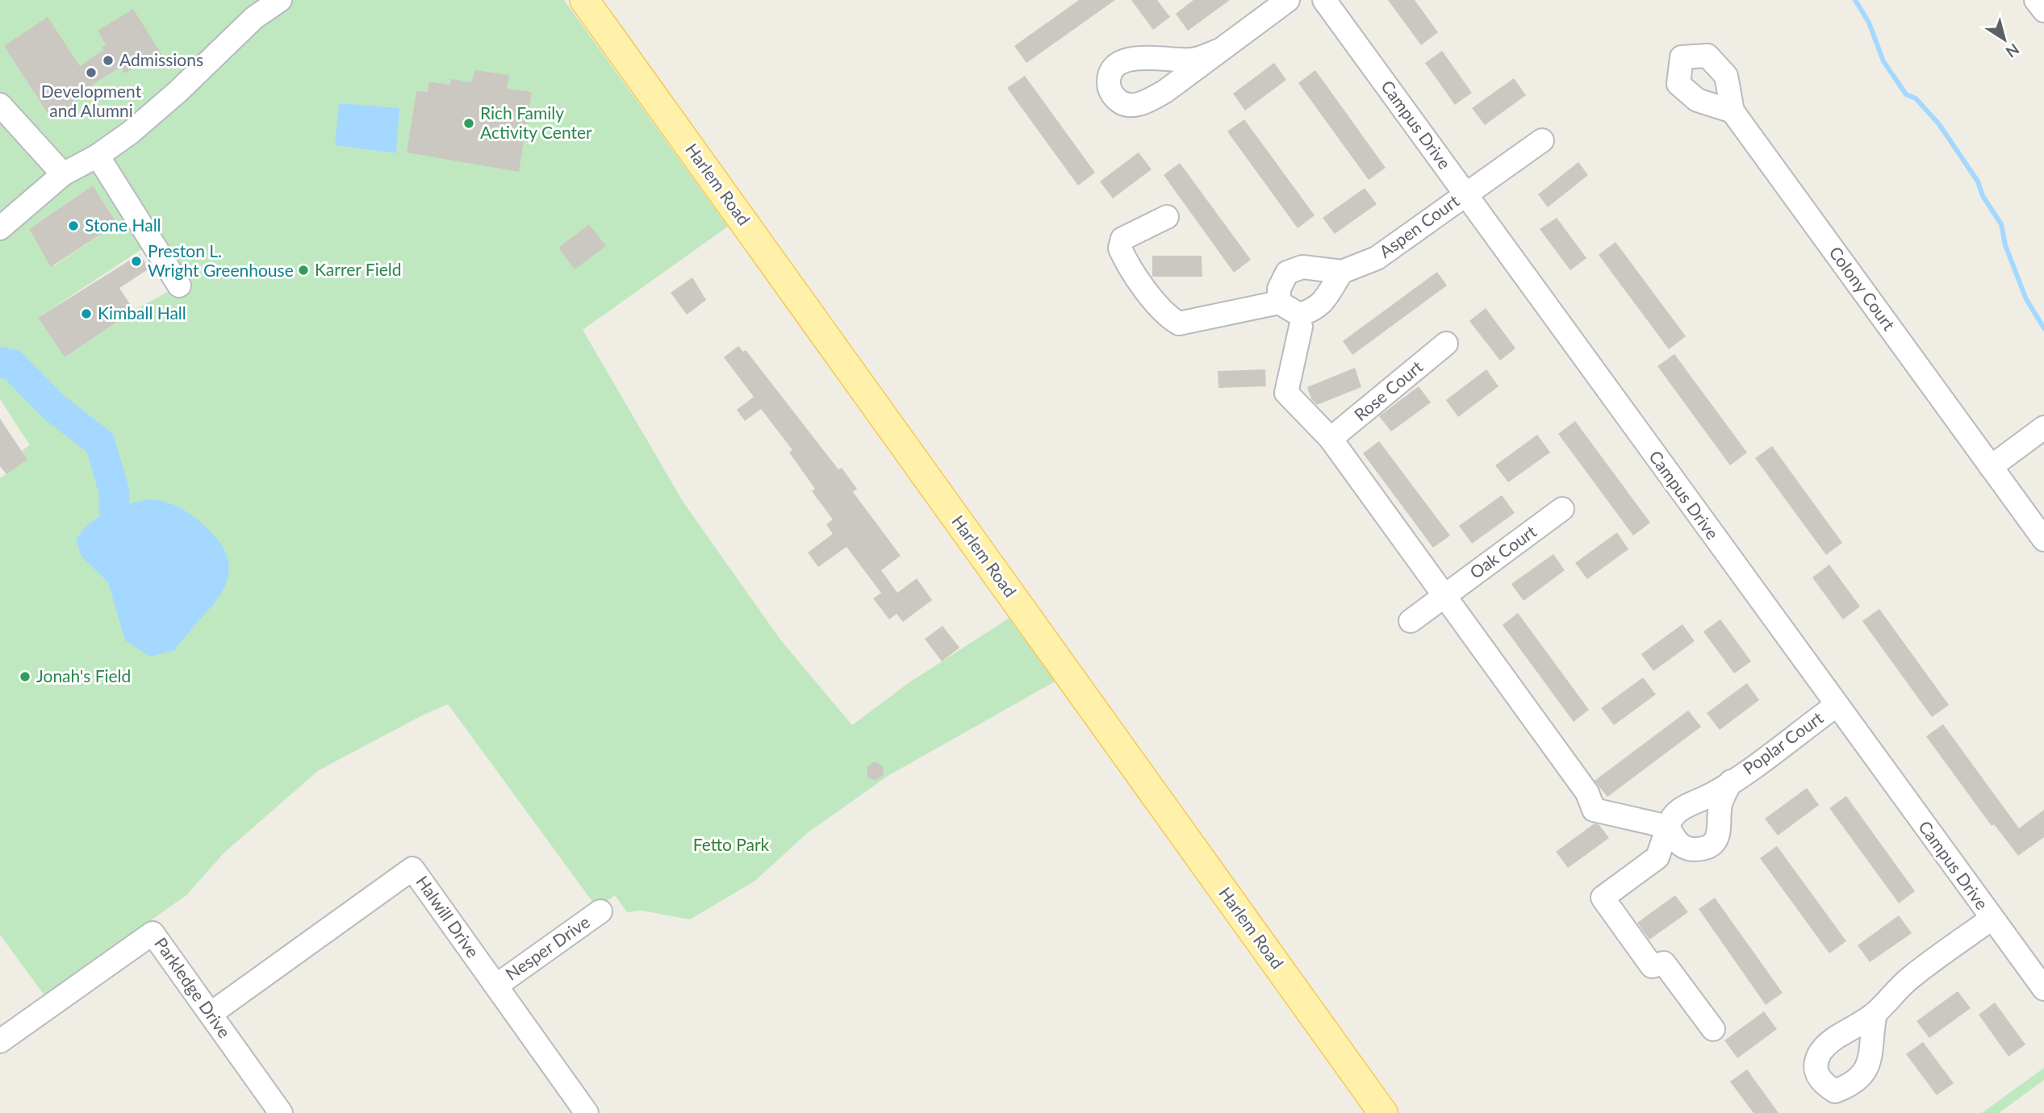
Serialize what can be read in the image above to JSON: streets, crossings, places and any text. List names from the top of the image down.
{
  "streets": {
    "main road": ["Harlem Road"],
    "street": [
      "Campus Drive",
      "Aspen Court",
      "Colony Court",
      "Rose Court",
      "Oak Court",
      "Poplar Court",
      "Halwill Drive",
      "Nesper Drive",
      "Parkledge Drive"
    ]
  },
  "crossings": [
    ["Campus Drive", "Aspen Court"],
    ["Campus Drive", "Poplar Court"],
    ["Halwill Drive", "Nesper Drive"],
    ["Halwill Drive", "Parkledge Drive"]
  ],
  "parks": ["Fetto Park"],
  "places": [
    "Admissions",
    "Development and Alumni",
    "Rich Family Activity Center",
    "Stone Hall",
    "Preston L. Wright Greenhouse",
    "Karrer Field",
    "Kimball Hall",
    "Jonah's Field"
  ],
  "north": "bottom right"
}
